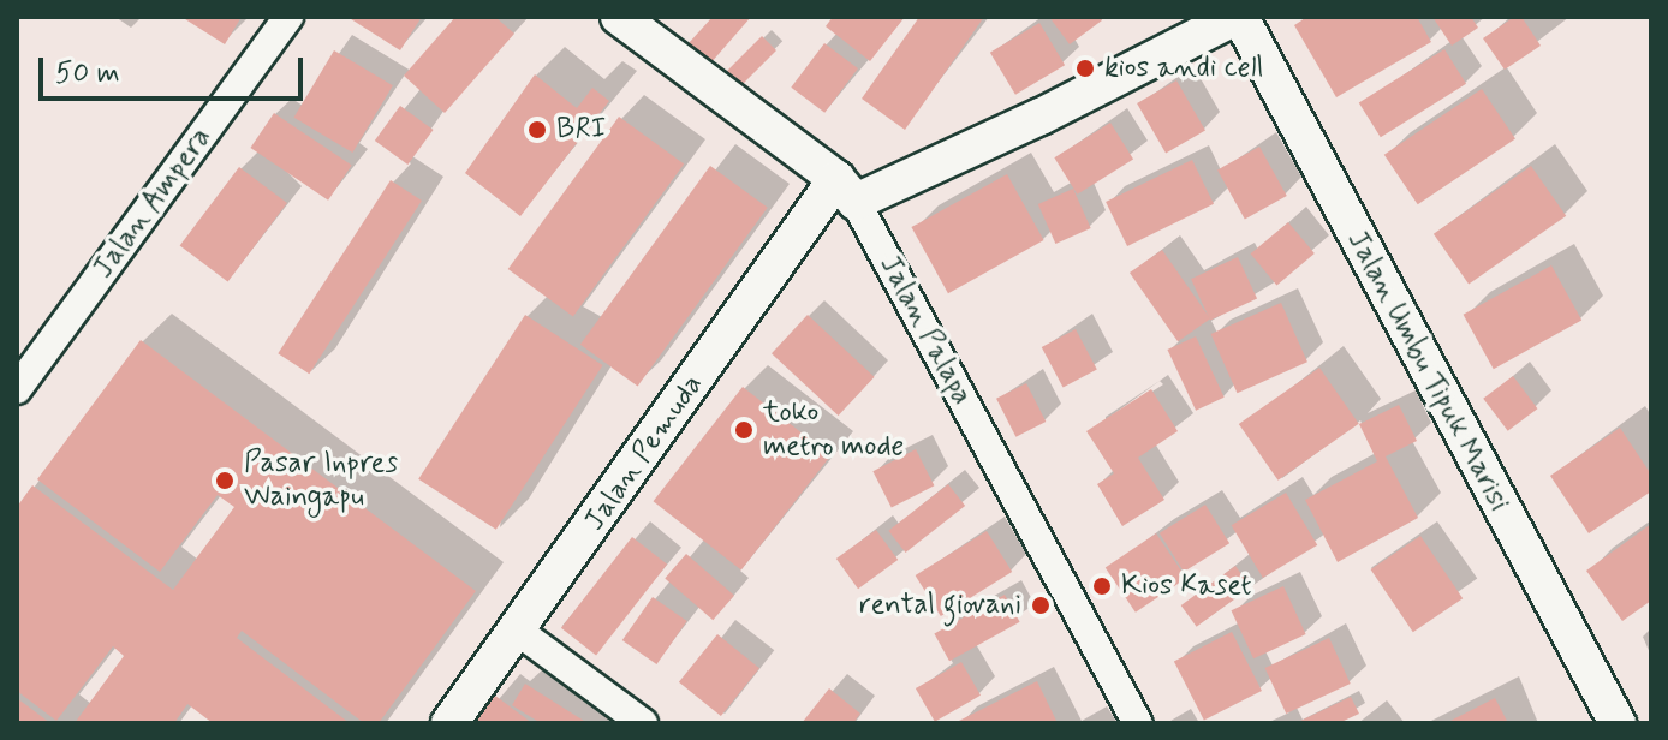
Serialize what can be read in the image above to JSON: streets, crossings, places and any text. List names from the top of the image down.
{
  "streets": {
    "street": [
      "Jalan Ampera",
      "Jalan Palapa",
      "Jalan Umbu Tipuk Marisi",
      "Jalan Pemuda"
    ]
  },
  "crossings": [
    ["Jalan Palapa", "Jalan Pemuda"]
  ],
  "places": [
    "kios andi cell",
    "BRI",
    "toko metro mode",
    "Pasar Inpres Waingapu",
    "Kios Kaset",
    "rental giovani"
  ],
  "scale_bar": "50 m"
}
